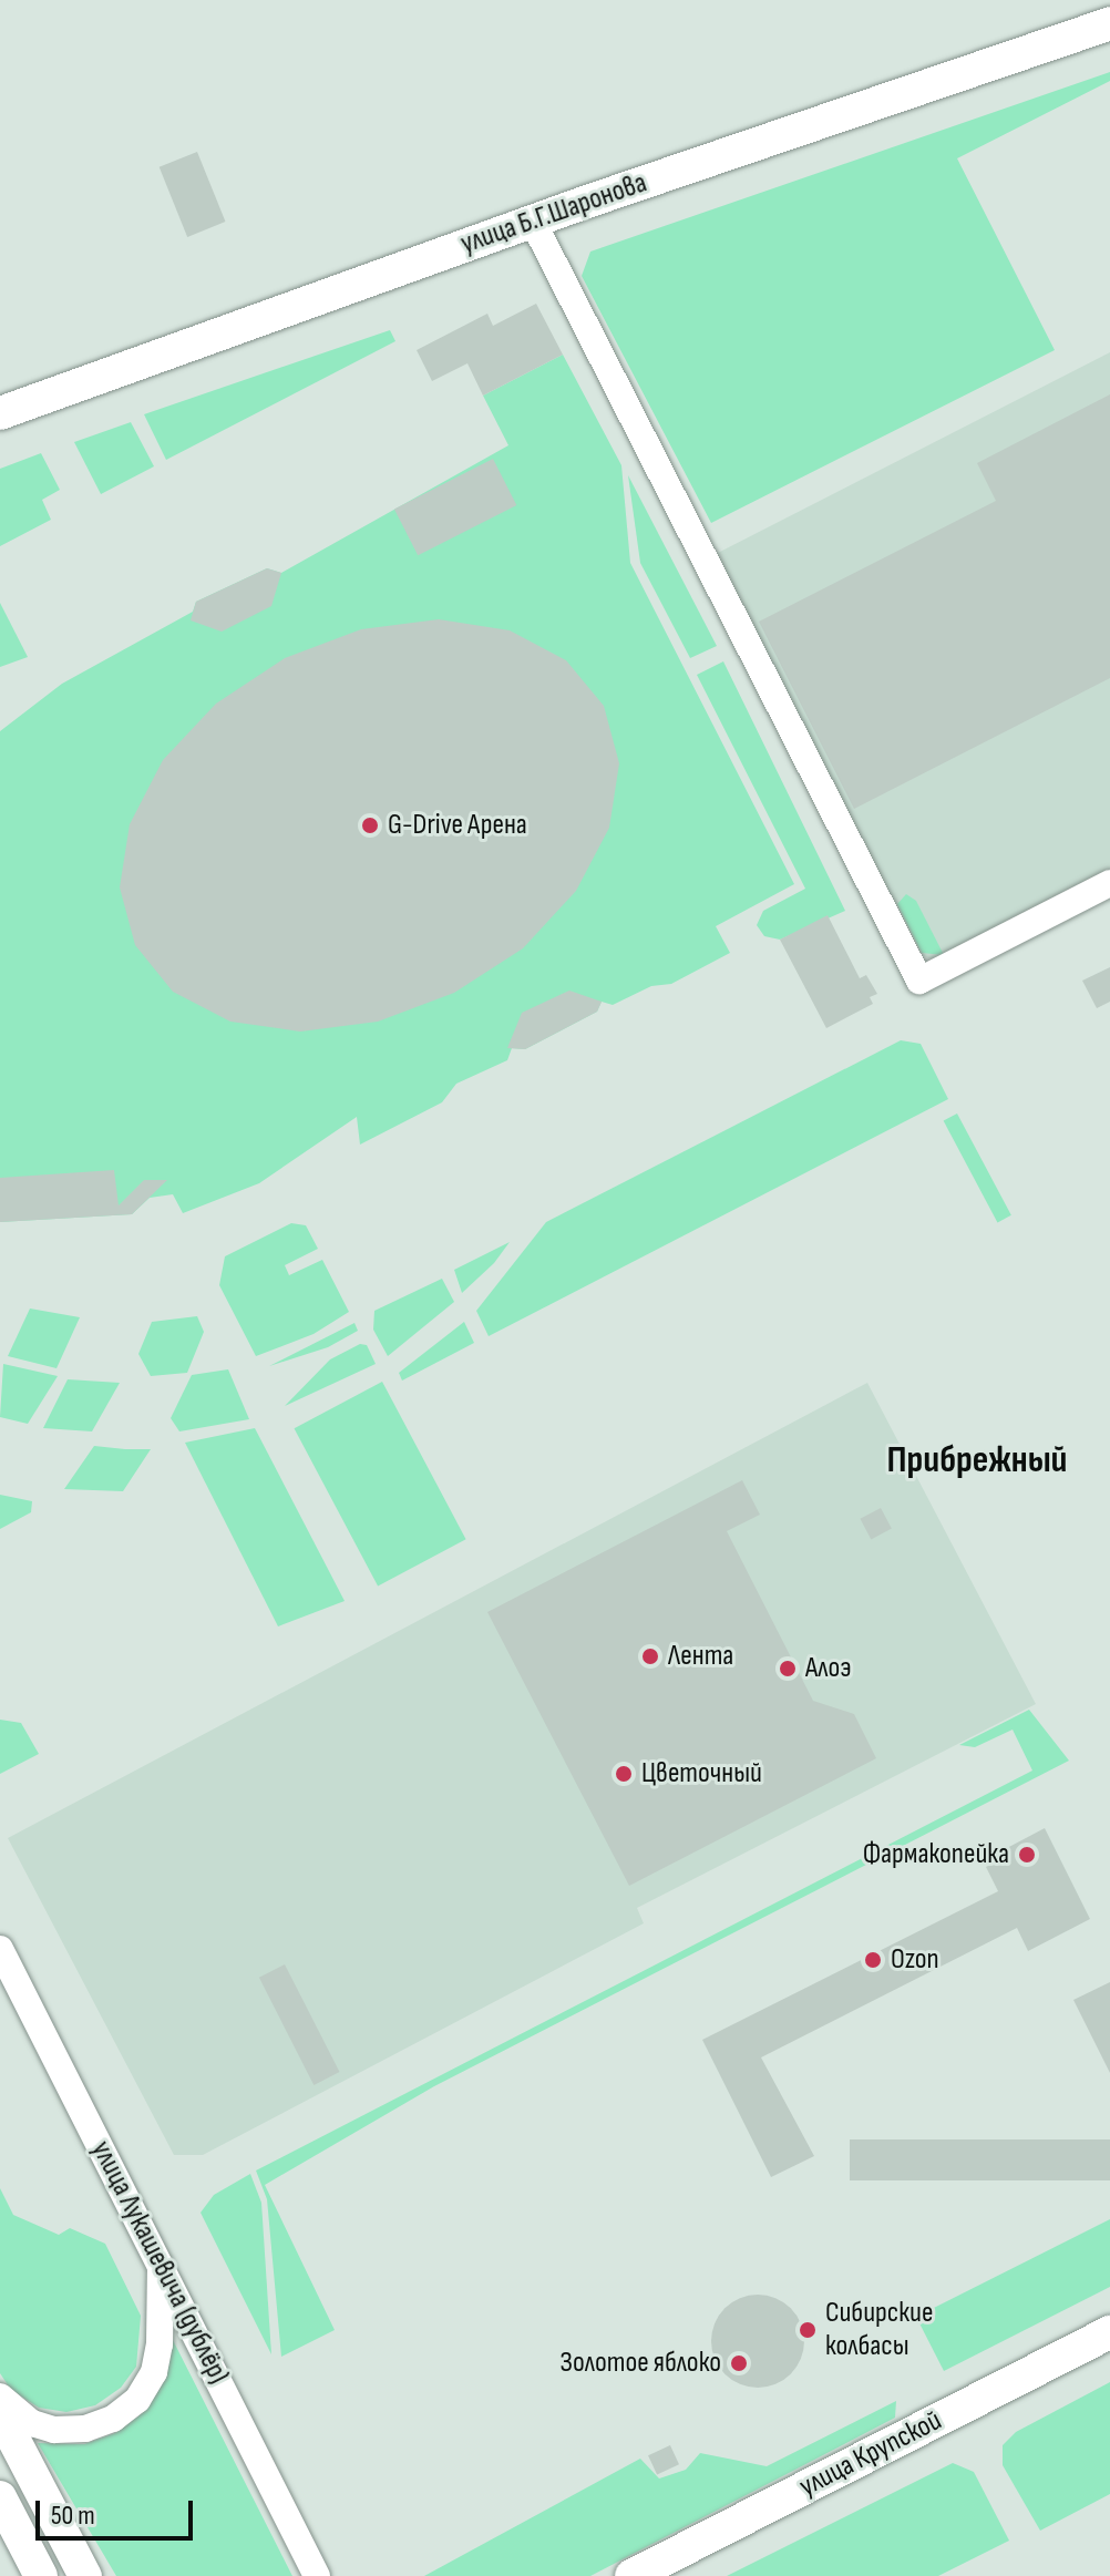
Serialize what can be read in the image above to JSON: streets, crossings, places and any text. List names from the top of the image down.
{
  "streets": {
    "main road": ["улица Б.Г.Шаронова", "улица Крупской"],
    "street": ["улица Лукашевича (дублёр)"]
  },
  "districts": ["Прибрежный"],
  "places": [
    "G-Drive Арена",
    "Лента",
    "Алоэ",
    "Цветочный",
    "Фармакопейка",
    "Ozon",
    "Сибирские колбасы",
    "Золотое яблоко"
  ],
  "scale_bar": "50 m"
}
